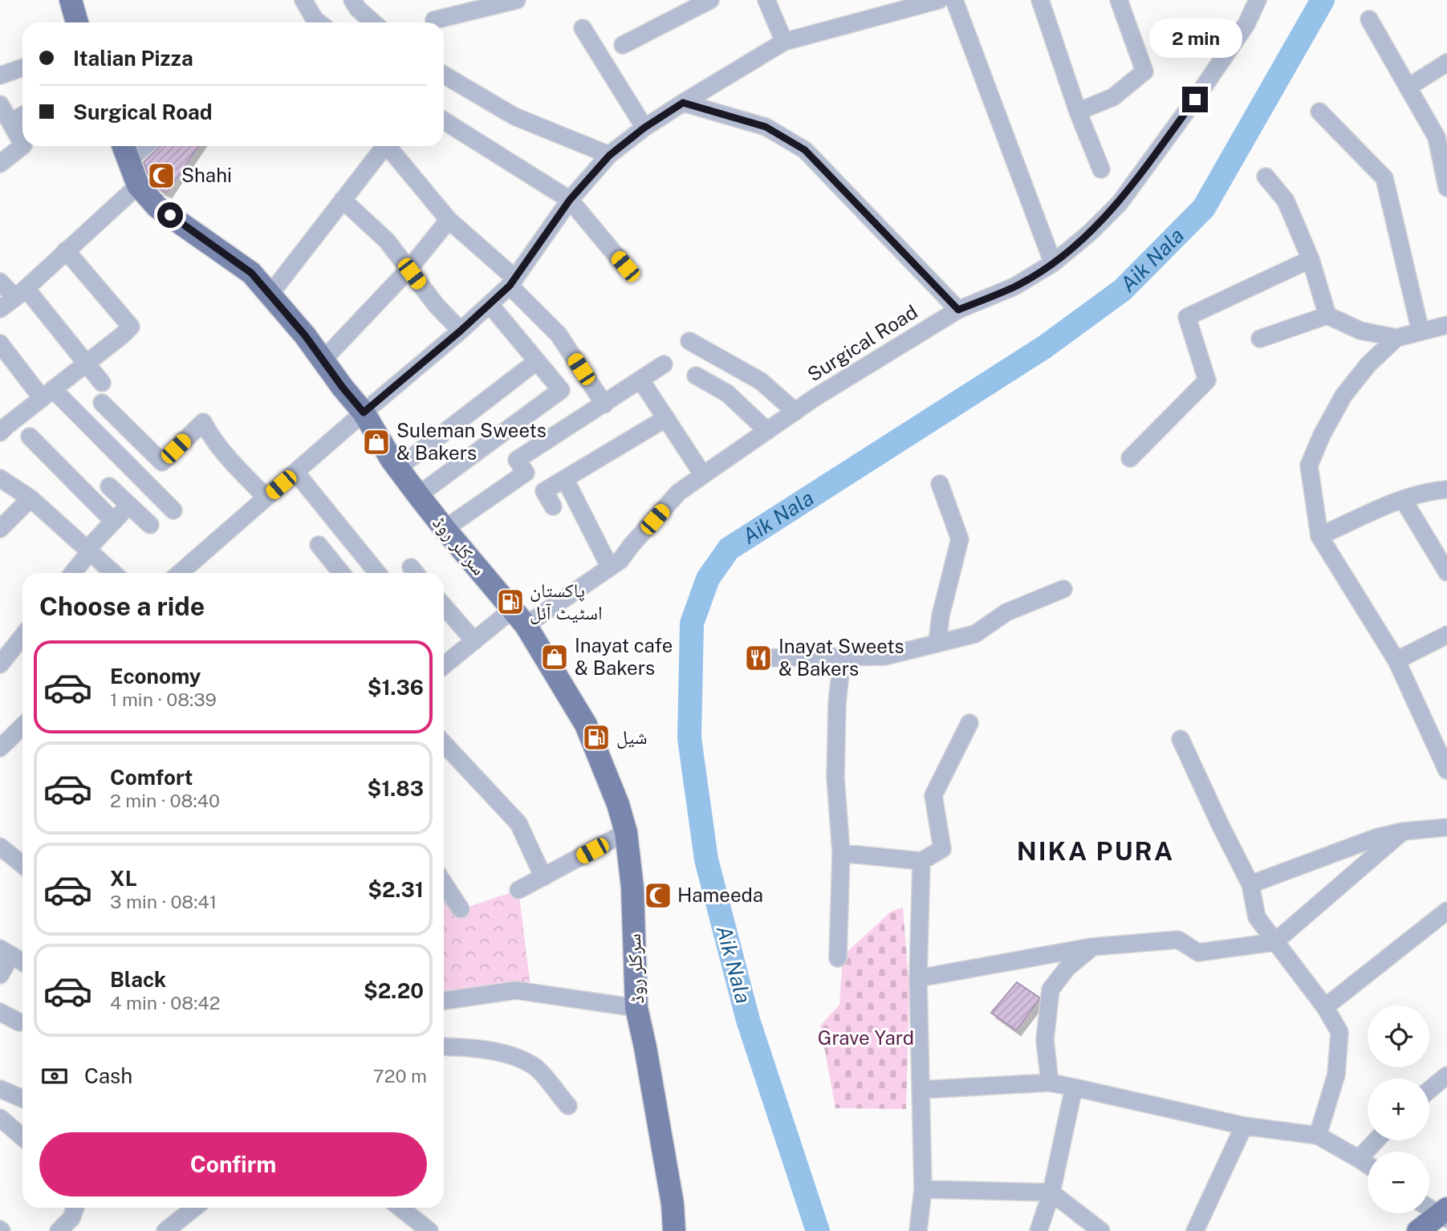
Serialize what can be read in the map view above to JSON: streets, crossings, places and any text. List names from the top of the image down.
{
  "streets": {
    "main road": ["سرکلر روڈ"],
    "street": ["Surgical Road"]
  },
  "crossings": [
    ["Surgical Road", "سرکلر روڈ"]
  ],
  "districts": ["NIKA PURA"],
  "water": ["Aik Nala"],
  "parks": ["Grave Yard"],
  "places": {
    "mosque": ["Shahi", "Hameeda"],
    "shop": ["Suleman Sweets & Bakers", "Inayat cafe & Bakers"],
    "fuel station": ["پاکستان اسٹیٹ آئل", "شیل"],
    "restaurant": ["Inayat Sweets & Bakers"]
  },
  "page": {
    "bubble": "2 min",
    "banner": ["Italian Pizza", "Surgical Road"],
    "heading": "Choose a ride",
    "list": [
      {
        "name": "Economy",
        "note": "1 min · 08:39",
        "value": "$1.36"
      },
      {
        "name": "Comfort",
        "note": "2 min · 08:40",
        "value": "$1.83"
      },
      {
        "name": "XL",
        "note": "3 min · 08:41",
        "value": "$2.31"
      },
      {
        "name": "Black",
        "note": "4 min · 08:42",
        "value": "$2.20"
      }
    ],
    "map_buttons": ["+", "−"],
    "pay": ["Cash", "720 m"],
    "buttons": "Confirm"
  }
}
